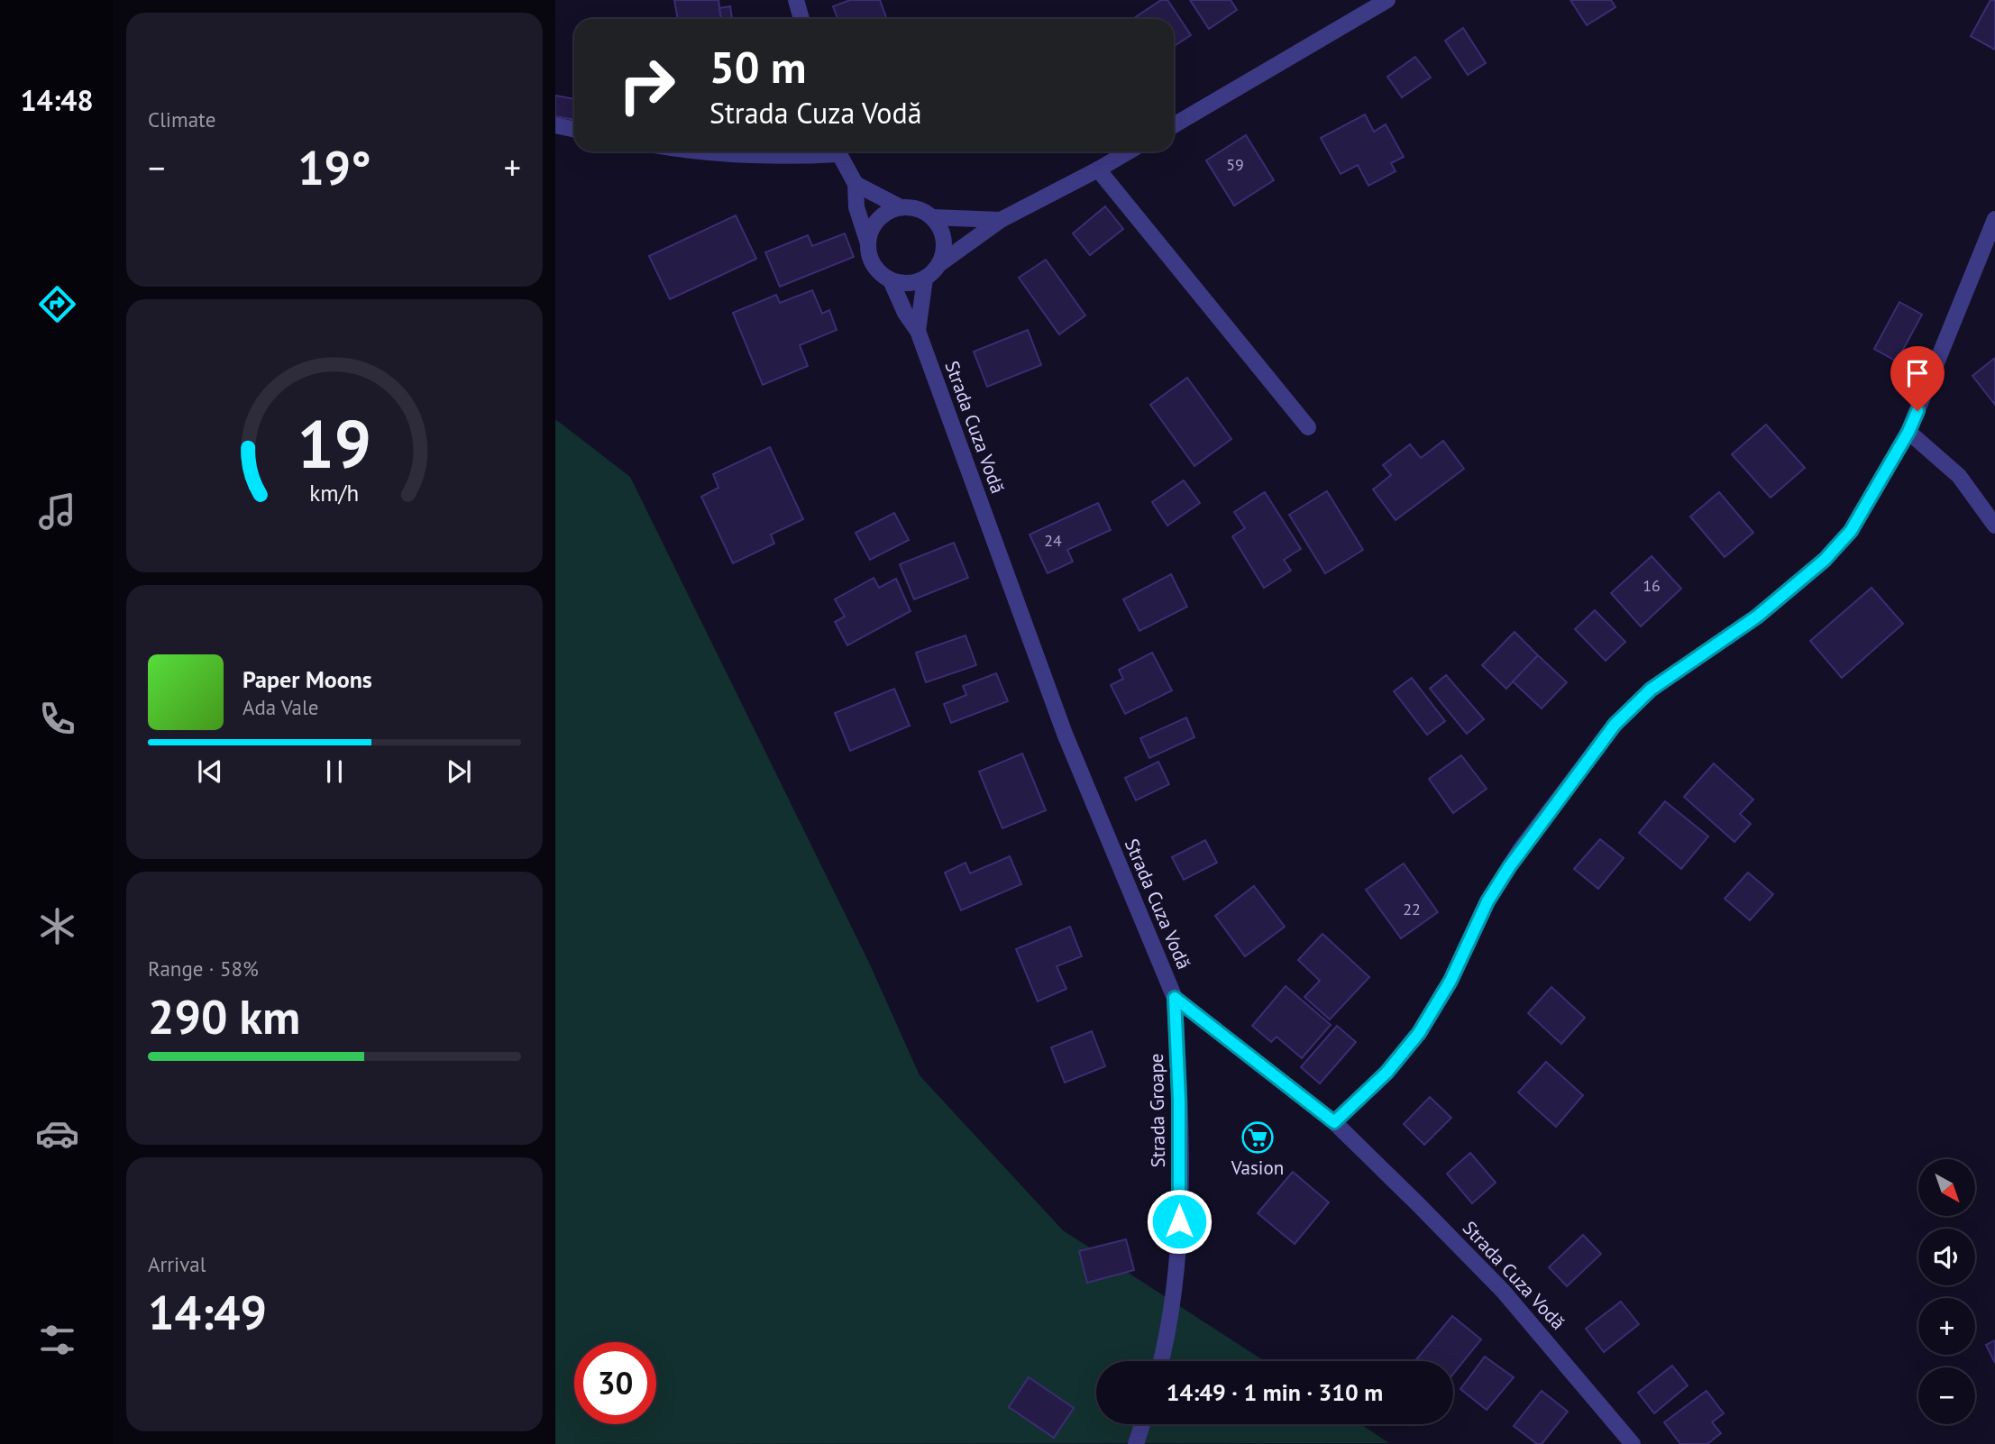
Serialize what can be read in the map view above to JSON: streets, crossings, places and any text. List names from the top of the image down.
{
  "streets": {
    "street": ["Strada Cuza Vodă", "Strada Groape"]
  },
  "crossings": [
    ["Strada Cuza Vodă", "Strada Groape"]
  ],
  "places": {
    "supermarket": ["Vasion"]
  },
  "house_numbers": [
    "59",
    "24",
    "16",
    "22"
  ],
  "north": "bottom right",
  "page": {
    "tabs": "14:48",
    "tile": [
      "Climate",
      ["Range · 58%", "290 km"],
      ["Arrival", "14:49"]
    ],
    "turn": ["50 m", "Strada Cuza Vodă"],
    "heat": ["−", "19°", "+"],
    "song": ["Paper Moons", "Ada Vale"],
    "map_buttons": ["+", "−"],
    "limit": "30",
    "trip": "14:49 · 1 min · 310 m",
    "gauge": ["19", "km/h"]
  }
}
